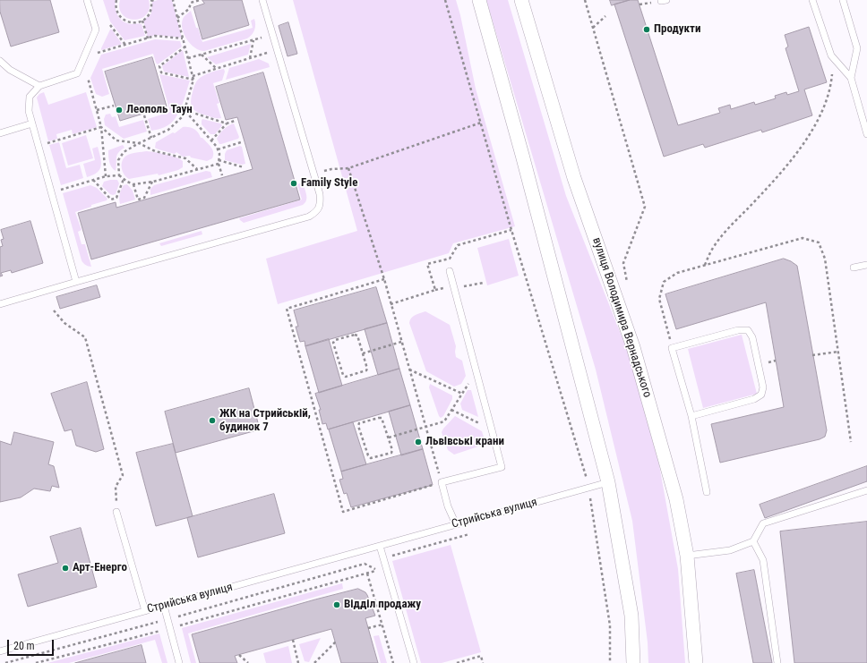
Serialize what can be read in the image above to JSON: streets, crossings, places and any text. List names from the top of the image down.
{
  "streets": {
    "street": ["вулиця Володимира Вернадського"],
    "lane": ["Стрийська вулиця"]
  },
  "places": [
    "Продукти",
    "Леополь Таун",
    "Family Style",
    "ЖК на Стрийській, будинок 7",
    "Львівські крани",
    "Арт-Енерго",
    "Відділ продажу"
  ],
  "scale_bar": "20 m"
}
